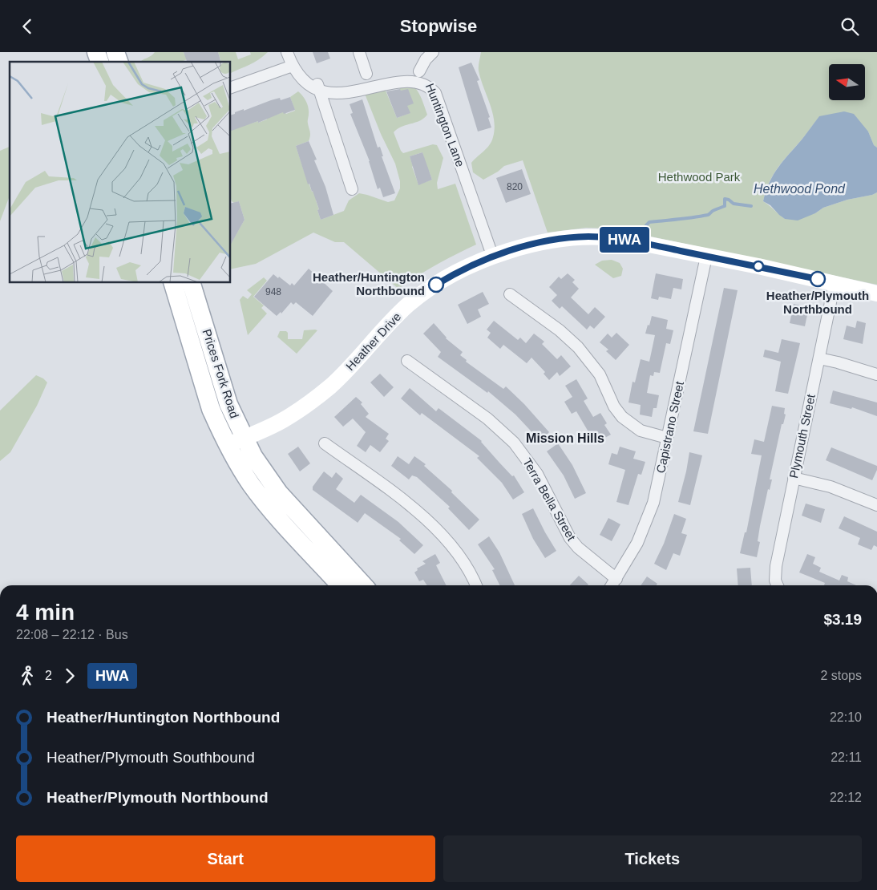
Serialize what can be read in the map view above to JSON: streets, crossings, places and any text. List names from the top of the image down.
{
  "streets": {
    "main road": ["Prices Fork Road"],
    "street": [
      "Huntington Lane",
      "Heather Drive",
      "Capistrano Street",
      "Plymouth Street",
      "Terra Bella Street"
    ]
  },
  "crossings": [
    ["Huntington Lane", "Heather Drive"],
    ["Heather Drive", "Prices Fork Road"],
    ["Heather Drive", "Capistrano Street"],
    ["Heather Drive", "Plymouth Street"],
    ["Capistrano Street", "Terra Bella Street"]
  ],
  "districts": ["Mission Hills"],
  "water": ["Hethwood Pond"],
  "parks": ["Hethwood Park"],
  "places": ["Heather/Plymouth Northbound", "Heather/Huntington Northbound"],
  "lines": ["bus line HWA"],
  "house_numbers": ["820", "948"],
  "north": "left",
  "page": {
    "header": "Stopwise",
    "on_map": "HWA",
    "heading": ["4 min", "22:08 – 22:12 · Bus", "$3.19"],
    "legs": ["2", "HWA", "2 stops"],
    "list": [
      {
        "name": "Heather/Huntington Northbound",
        "value": "22:10"
      },
      {
        "name": "Heather/Plymouth Southbound",
        "value": "22:11"
      },
      {
        "name": "Heather/Plymouth Northbound",
        "value": "22:12"
      }
    ],
    "buttons": ["Start", "Tickets"]
  }
}
